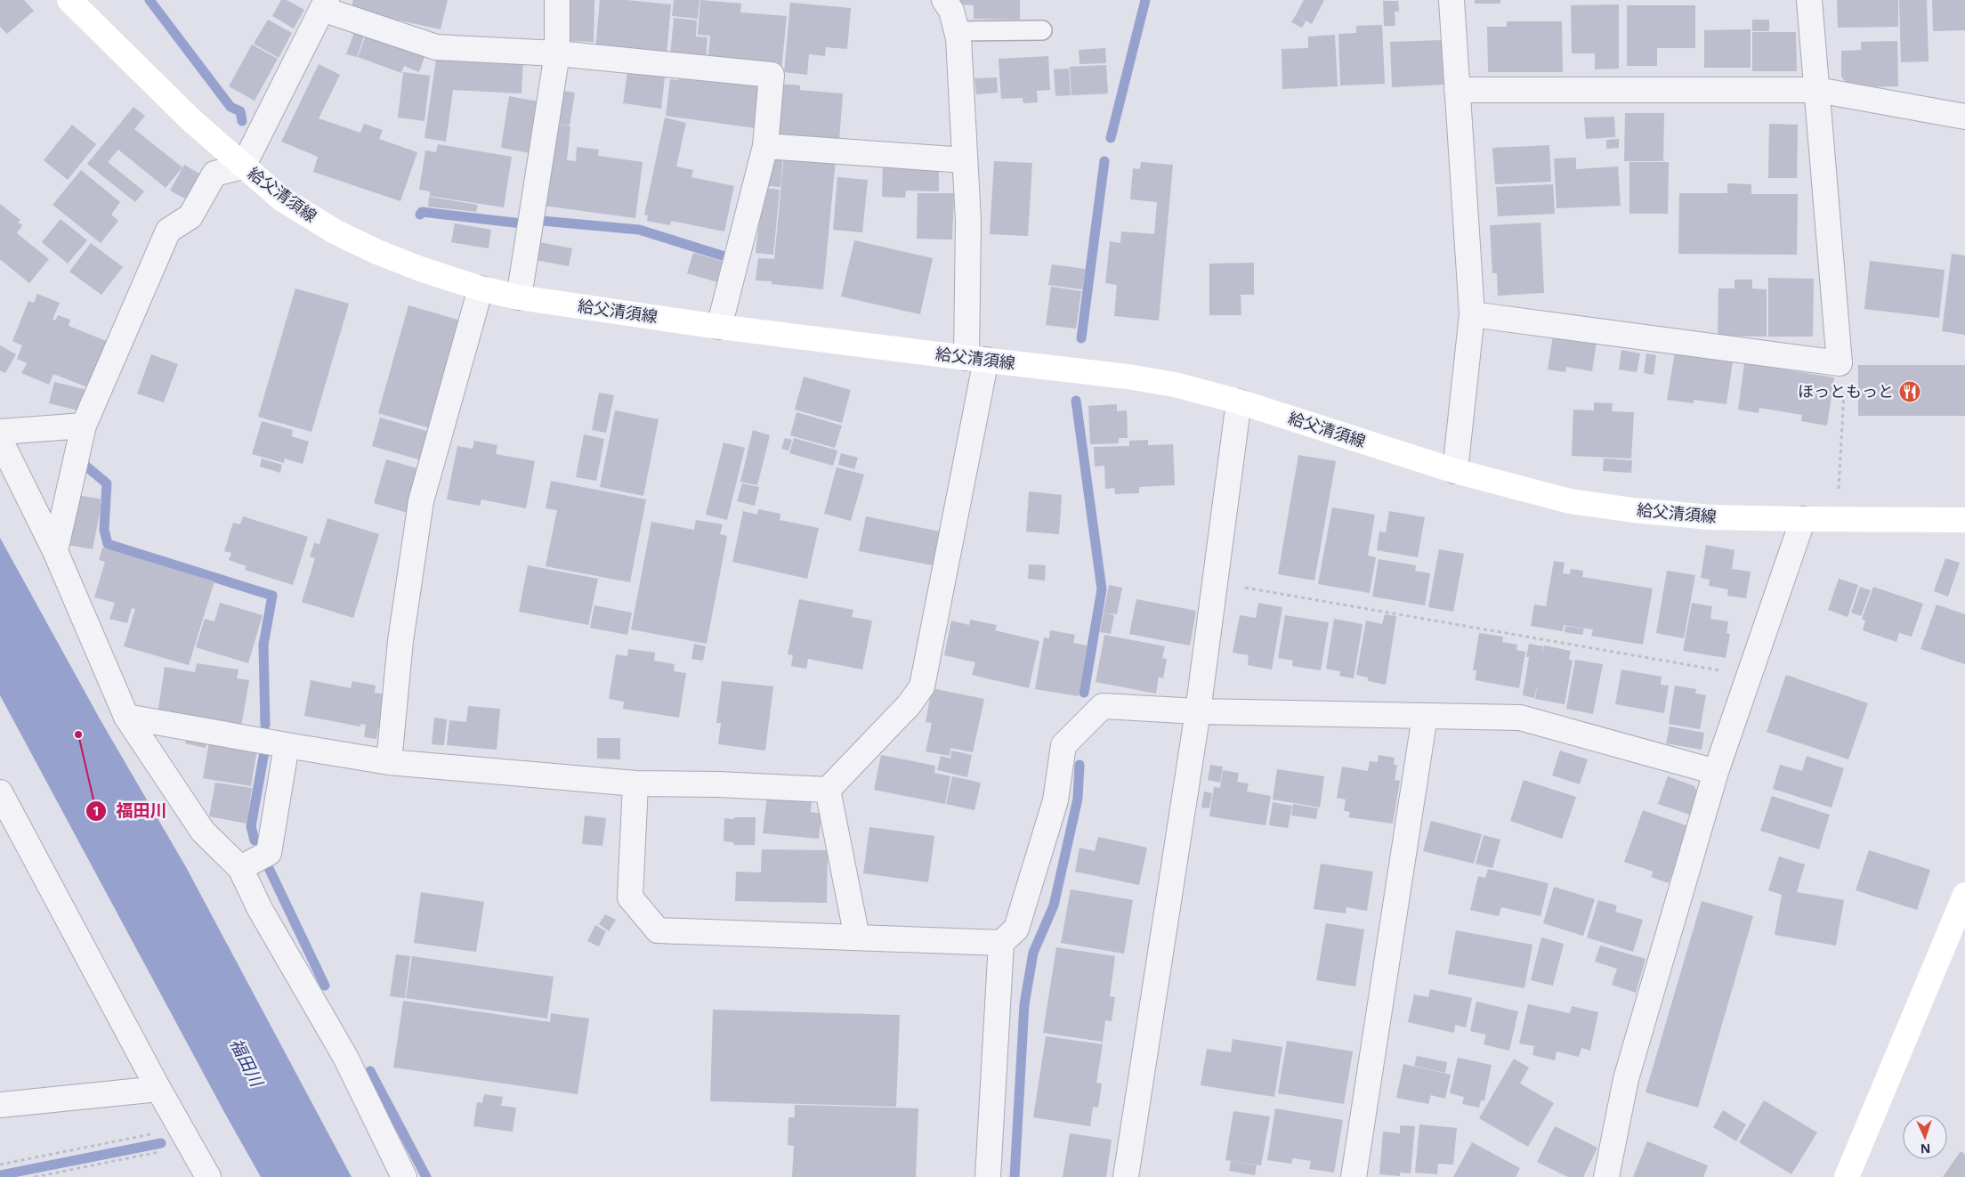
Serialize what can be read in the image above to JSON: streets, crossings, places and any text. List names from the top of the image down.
{
  "streets": {
    "main road": ["給父清須線"]
  },
  "water": ["福田川"],
  "places": {
    "restaurant": ["ほっともっと"],
    "other": ["福田川"]
  },
  "north": "bottom"
}
